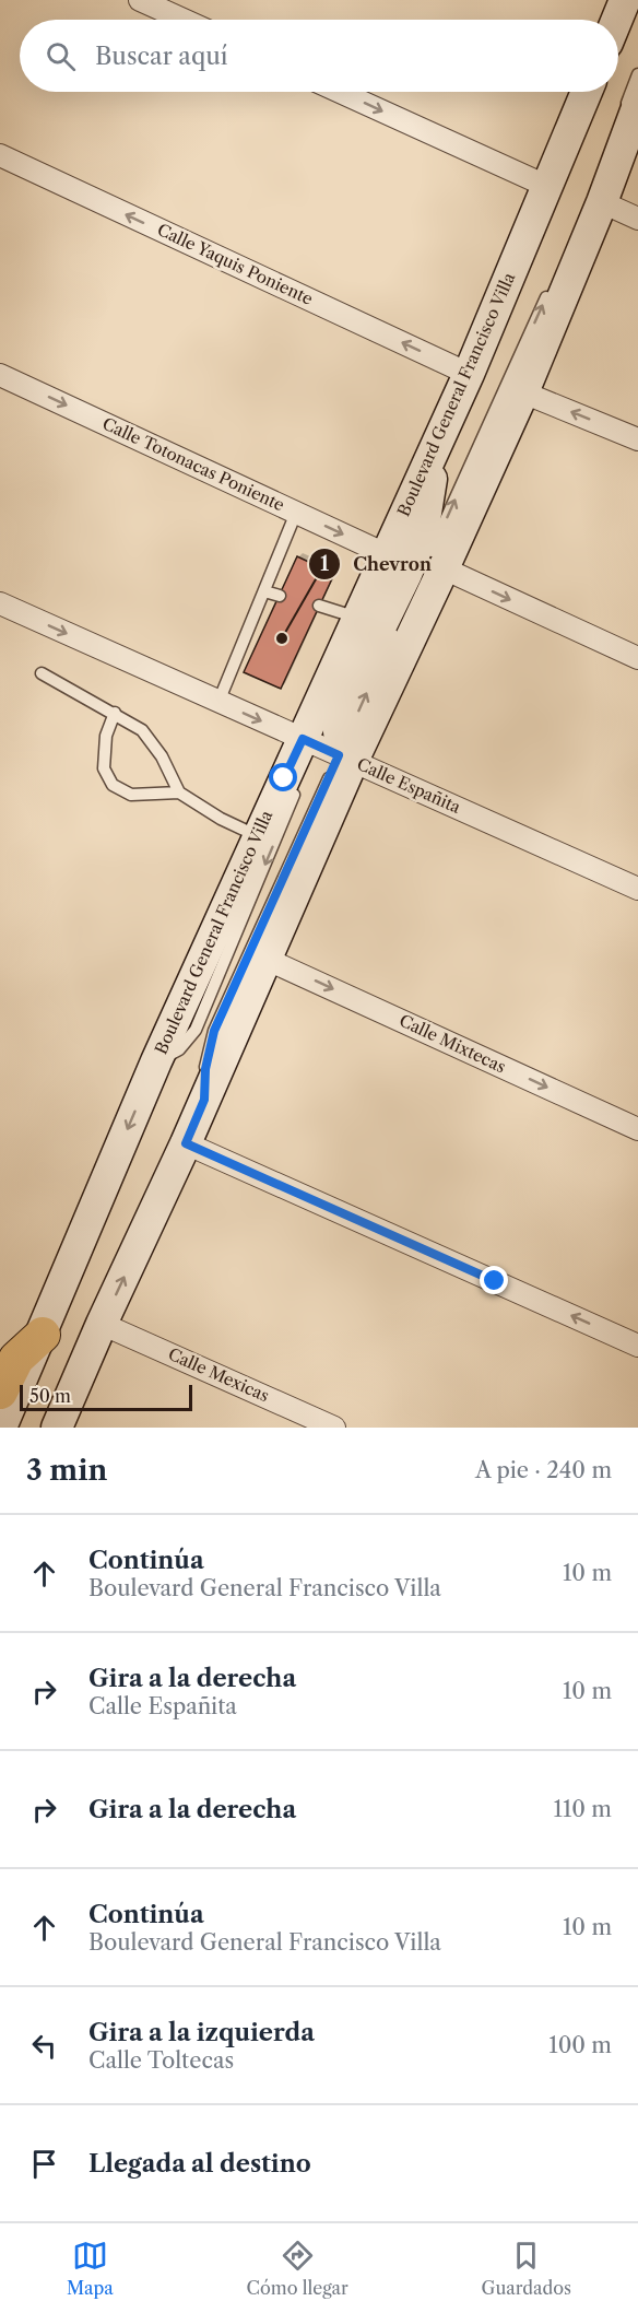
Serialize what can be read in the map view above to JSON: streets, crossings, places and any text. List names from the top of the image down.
{
  "streets": {
    "main road": ["Boulevard General Francisco Villa"],
    "street": [
      "Calle Yaquis Poniente",
      "Calle Totonacas Poniente",
      "Calle Españita",
      "Calle Mixtecas",
      "Calle Mexicas"
    ]
  },
  "crossings": [
    ["Calle Yaquis Poniente", "Boulevard General Francisco Villa"],
    ["Boulevard General Francisco Villa", "Calle Totonacas Poniente"],
    ["Boulevard General Francisco Villa", "Calle Españita"],
    ["Boulevard General Francisco Villa", "Calle Mixtecas"],
    ["Boulevard General Francisco Villa", "Calle Mexicas"]
  ],
  "one_way": [
    "Calle Yaquis Poniente",
    "Calle Totonacas Poniente",
    "Calle Españita",
    "Calle Mixtecas"
  ],
  "places": ["Chevron"],
  "scale_bar": "50 m",
  "page": {
    "search": "Buscar aquí",
    "scale": "50 m",
    "heading": ["3 min", "A pie · 240 m"],
    "list": [
      ["Continúa", "Boulevard General Francisco Villa", "10 m"],
      ["Gira a la derecha", "Calle Españita", "10 m"],
      ["Gira a la derecha", "110 m"],
      ["Continúa", "Boulevard General Francisco Villa", "10 m"],
      ["Gira a la izquierda", "Calle Toltecas", "100 m"],
      "Llegada al destino"
    ],
    "nav": ["Mapa", "Cómo llegar", "Guardados"]
  }
}
